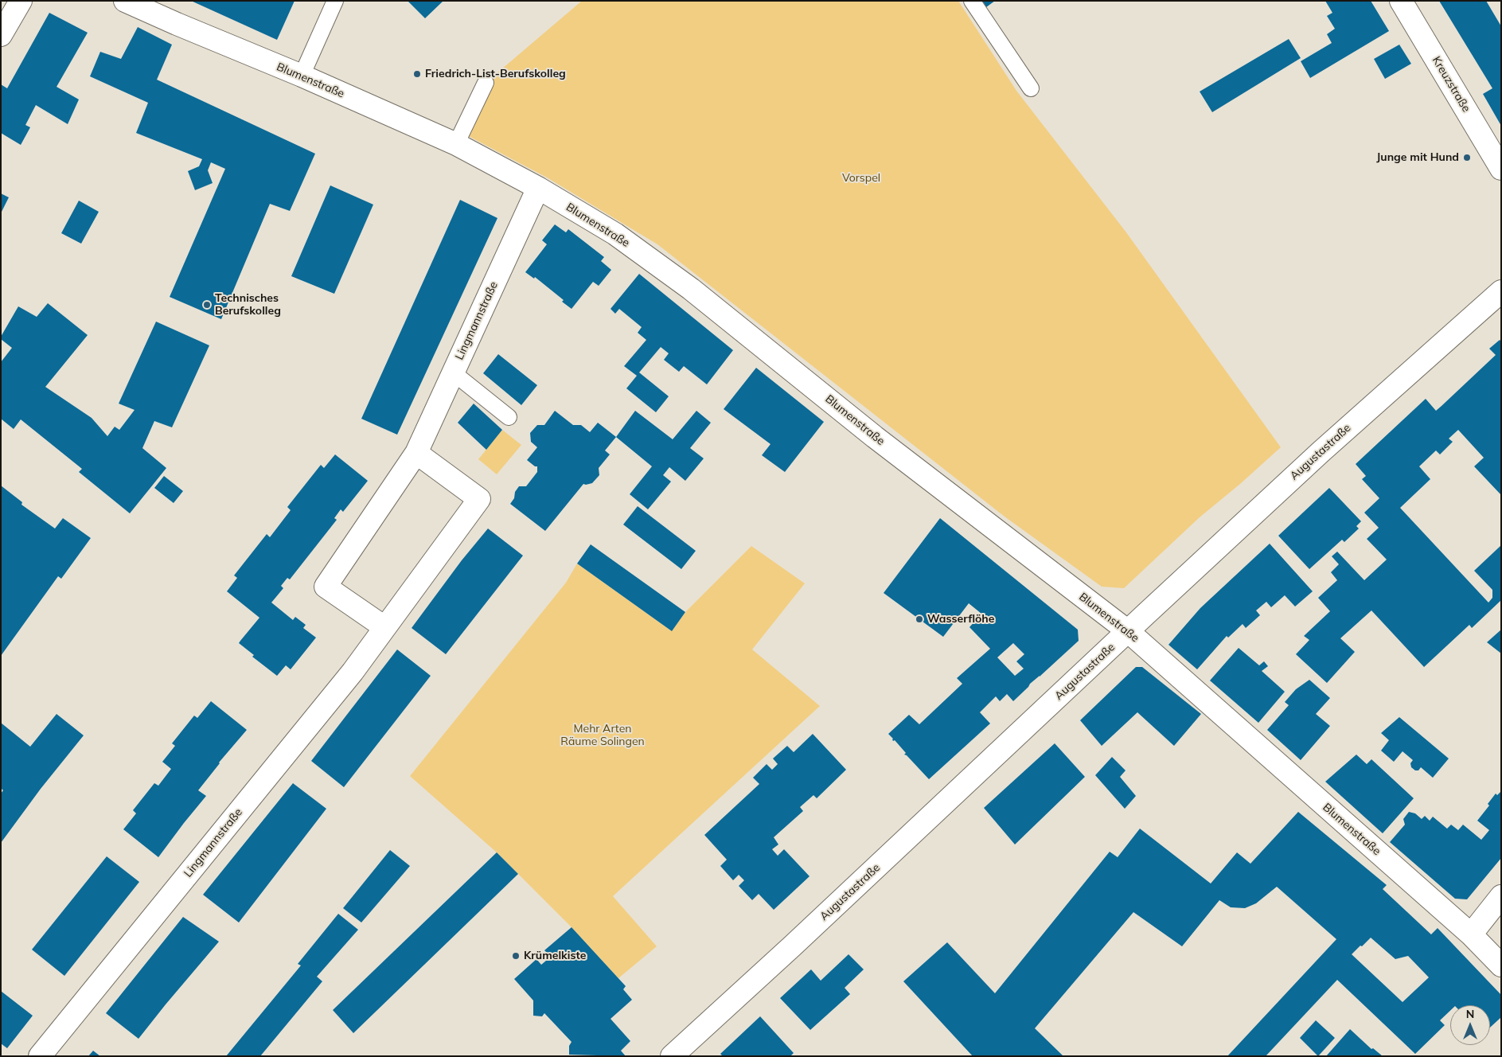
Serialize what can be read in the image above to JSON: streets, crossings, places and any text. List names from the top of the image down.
{
  "streets": {
    "street": [
      "Blumenstraße",
      "Kreuzstraße",
      "Lingmannstraße",
      "Augustastraße"
    ]
  },
  "crossings": [
    ["Blumenstraße", "Lingmannstraße"],
    ["Blumenstraße", "Augustastraße"]
  ],
  "parks": ["Vorspel", "Mehr Arten Räume Solingen"],
  "places": [
    "Friedrich-List-Berufskolleg",
    "Junge mit Hund",
    "Technisches Berufskolleg",
    "Wasserflöhe",
    "Krümelkiste"
  ],
  "north": "top"
}
